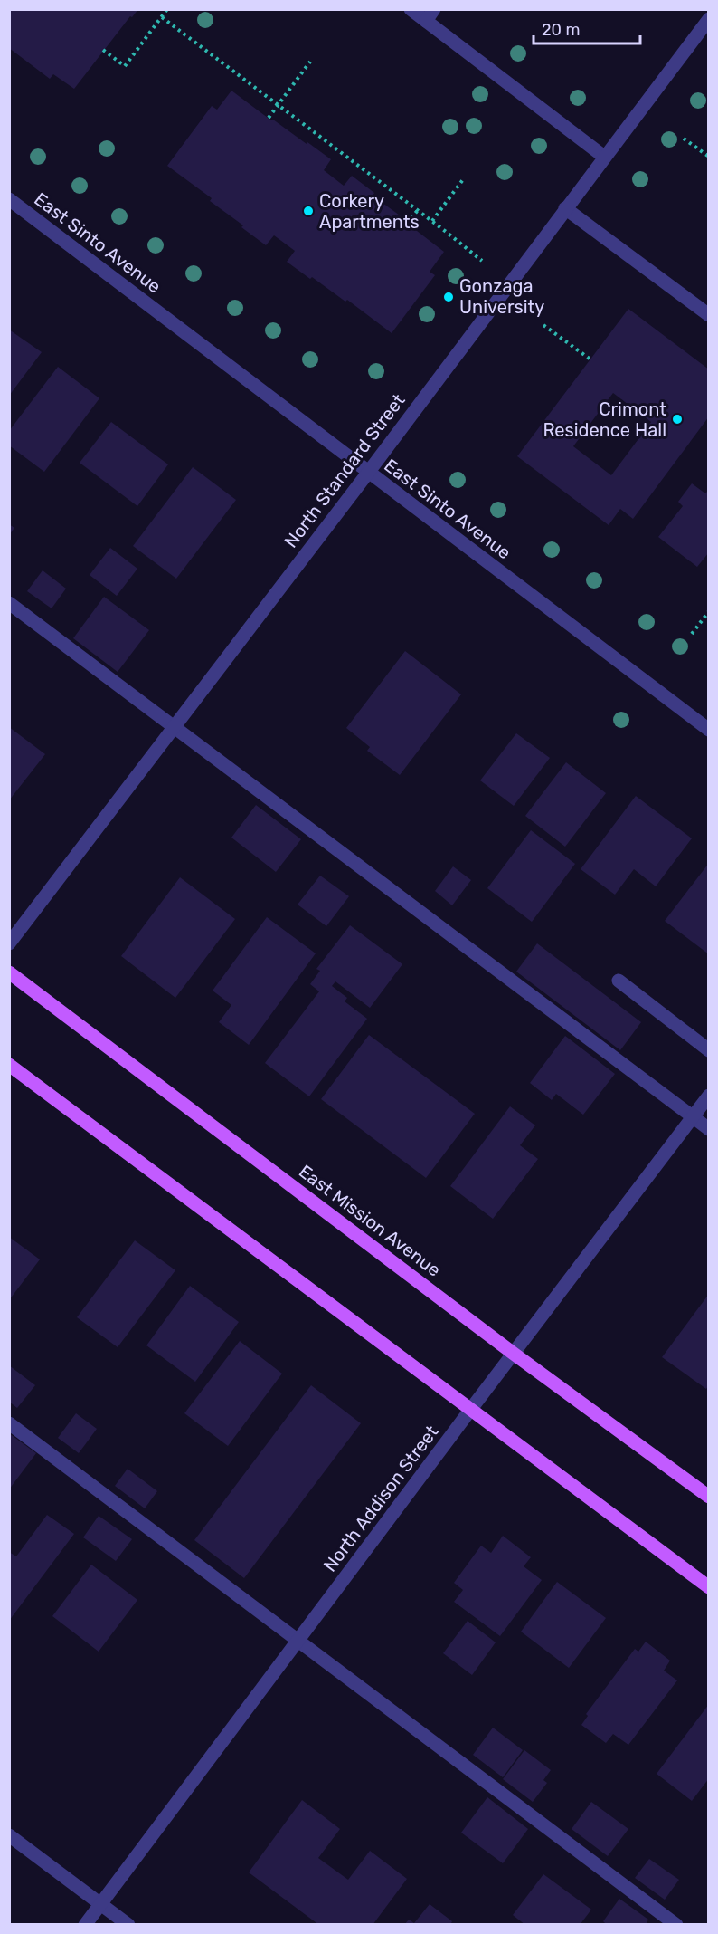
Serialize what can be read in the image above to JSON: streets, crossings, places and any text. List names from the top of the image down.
{
  "streets": {
    "main road": ["East Mission Avenue"],
    "street": ["East Sinto Avenue", "North Standard Street", "North Addison Street"]
  },
  "crossings": [
    ["East Sinto Avenue", "North Standard Street"],
    ["East Mission Avenue", "North Addison Street"]
  ],
  "places": ["Corkery Apartments", "Gonzaga University", "Crimont Residence Hall"],
  "scale_bar": "20 m"
}
